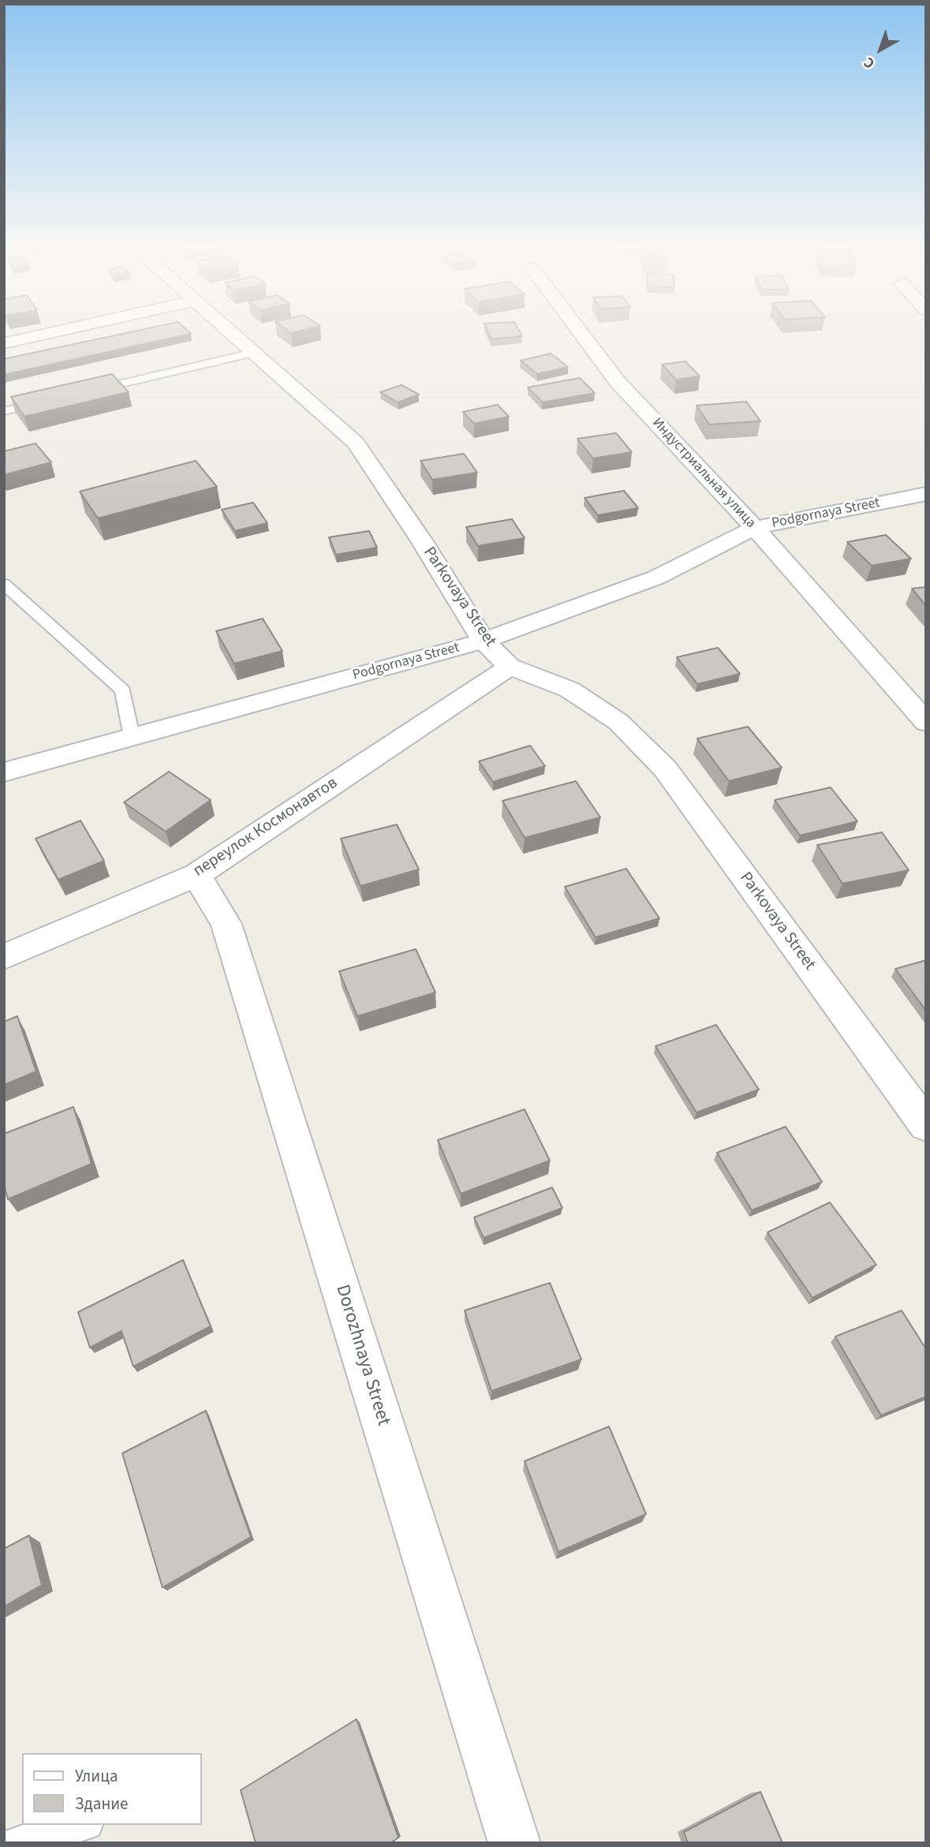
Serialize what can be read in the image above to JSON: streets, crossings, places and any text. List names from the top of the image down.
{
  "streets": {
    "street": [
      "Индустриальная улица",
      "Podgornaya Street",
      "Parkovaya Street",
      "переулок Космонавтов",
      "Dorozhnaya Street"
    ]
  },
  "crossings": [
    ["Индустриальная улица", "Podgornaya Street"],
    ["Podgornaya Street", "Parkovaya Street"],
    ["Parkovaya Street", "переулок Космонавтов"],
    ["переулок Космонавтов", "Dorozhnaya Street"]
  ],
  "legend": ["Улица", "Здание"],
  "north": "bottom left"
}
